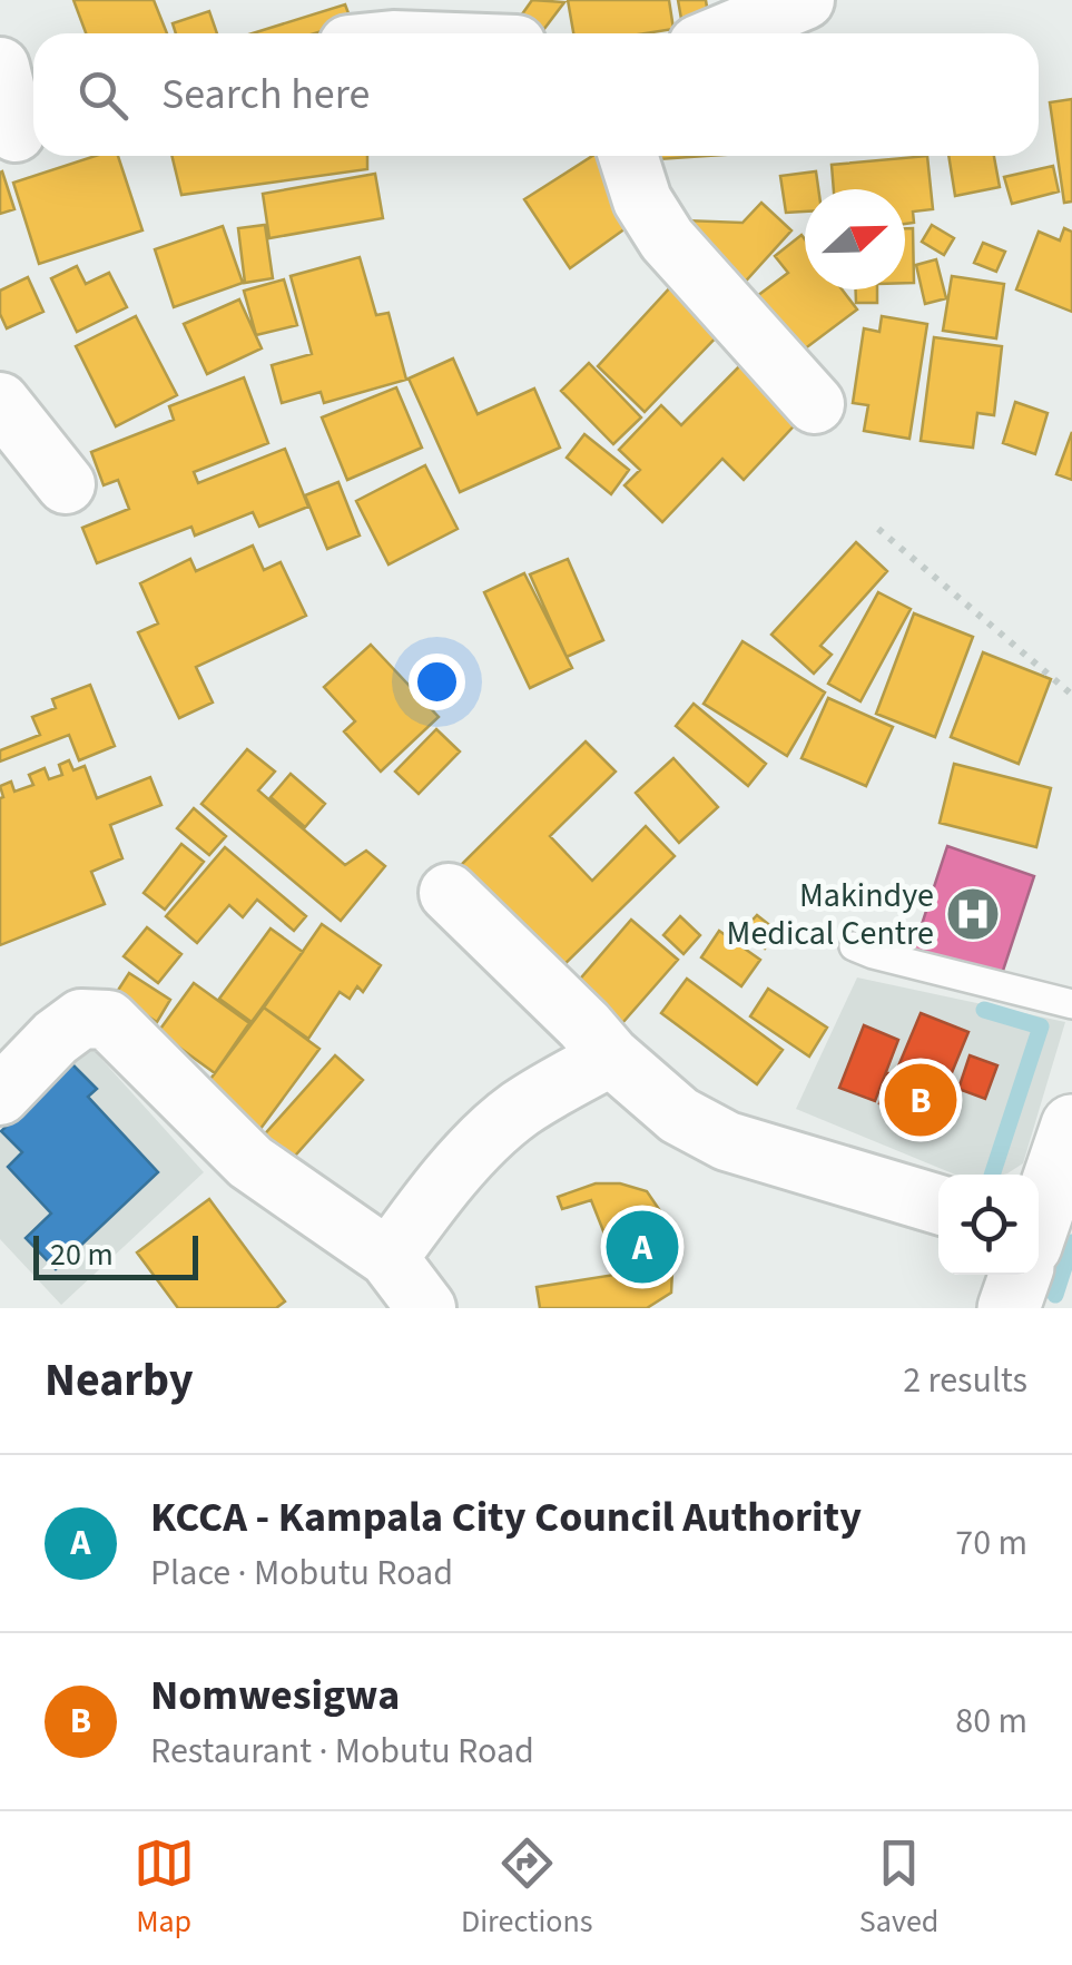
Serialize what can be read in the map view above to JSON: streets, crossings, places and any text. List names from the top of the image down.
{
  "places": {
    "hospital": ["Makindye Medical Centre"]
  },
  "scale_bar": "20 m",
  "north": "right",
  "page": {
    "search": "Search here",
    "pins": ["B", "A"],
    "scale": "20 m",
    "heading": ["Nearby", "2 results"],
    "list": [
      {
        "mark": "A",
        "name": "KCCA - Kampala City Council Authority",
        "note": "Place · Mobutu Road",
        "value": "70 m"
      },
      {
        "mark": "B",
        "name": "Nomwesigwa",
        "note": "Restaurant · Mobutu Road",
        "value": "80 m"
      }
    ],
    "nav": ["Map", "Directions", "Saved"]
  }
}
